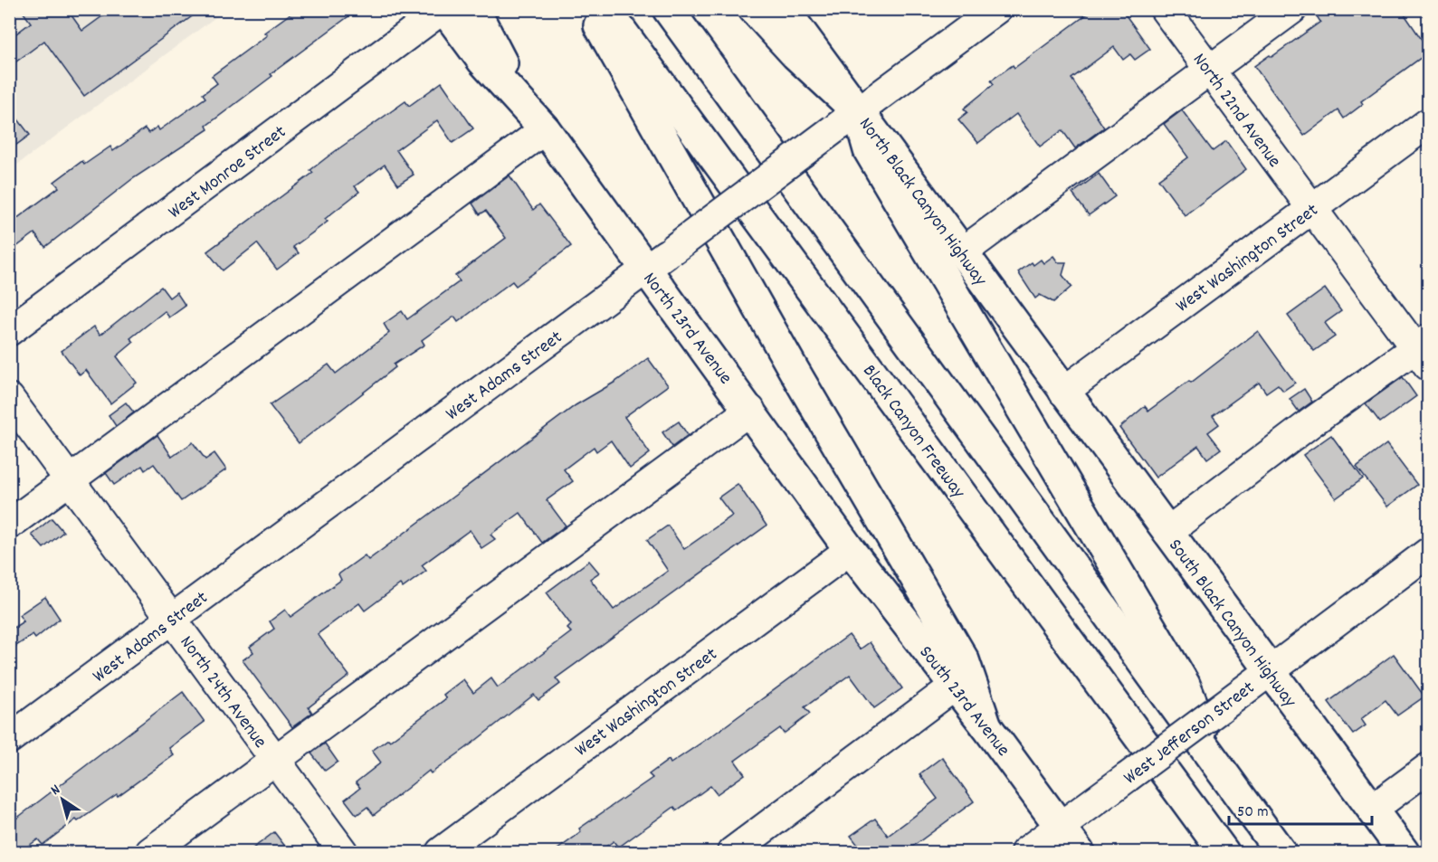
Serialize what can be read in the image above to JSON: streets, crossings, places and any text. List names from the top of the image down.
{
  "streets": {
    "main road": [
      "North Black Canyon Highway",
      "North 23rd Avenue",
      "Black Canyon Freeway",
      "South Black Canyon Highway",
      "South 23rd Avenue"
    ],
    "street": [
      "North 22nd Avenue",
      "West Monroe Street",
      "West Washington Street",
      "West Adams Street",
      "North 24th Avenue",
      "West Jefferson Street"
    ]
  },
  "crossings": [
    ["North 22nd Avenue", "West Washington Street"],
    ["North Black Canyon Highway", "West Washington Street"],
    ["North Black Canyon Highway", "West Adams Street"],
    ["North Black Canyon Highway", "South Black Canyon Highway"],
    ["West Washington Street", "North 23rd Avenue"],
    ["West Washington Street", "South Black Canyon Highway"],
    ["West Washington Street", "South 23rd Avenue"],
    ["North 23rd Avenue", "West Adams Street"],
    ["North 23rd Avenue", "South 23rd Avenue"],
    ["West Adams Street", "North 24th Avenue"],
    ["South Black Canyon Highway", "West Jefferson Street"],
    ["South 23rd Avenue", "West Jefferson Street"]
  ],
  "scale_bar": "50 m",
  "north": "top left"
}
